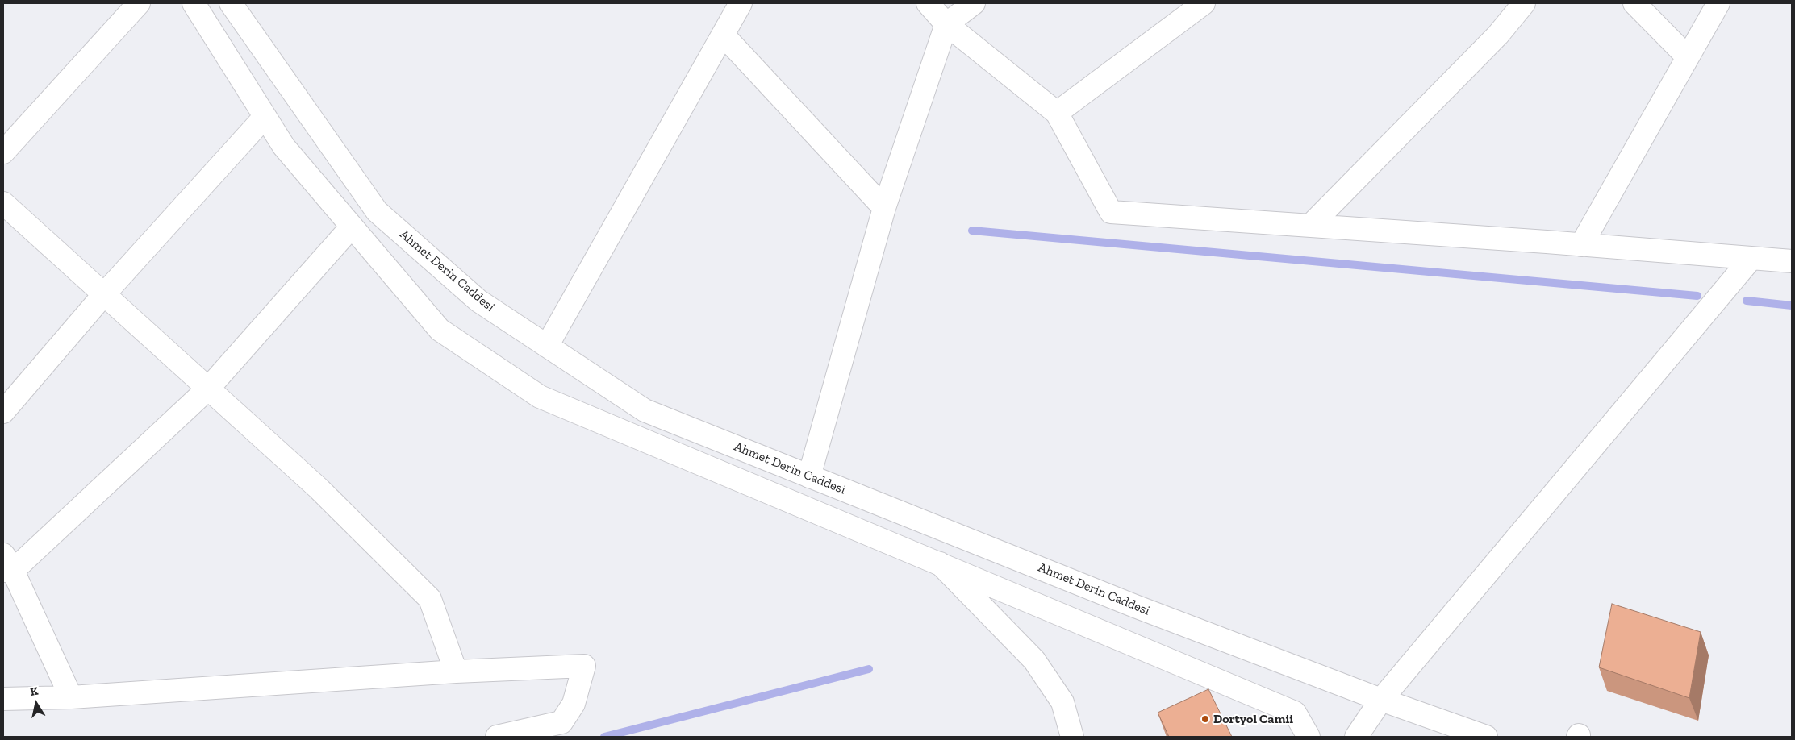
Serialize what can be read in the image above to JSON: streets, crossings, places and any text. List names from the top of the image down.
{
  "streets": {
    "street": ["Ahmet Derin Caddesi"]
  },
  "places": ["Dortyol Camii"],
  "north": "top"
}
